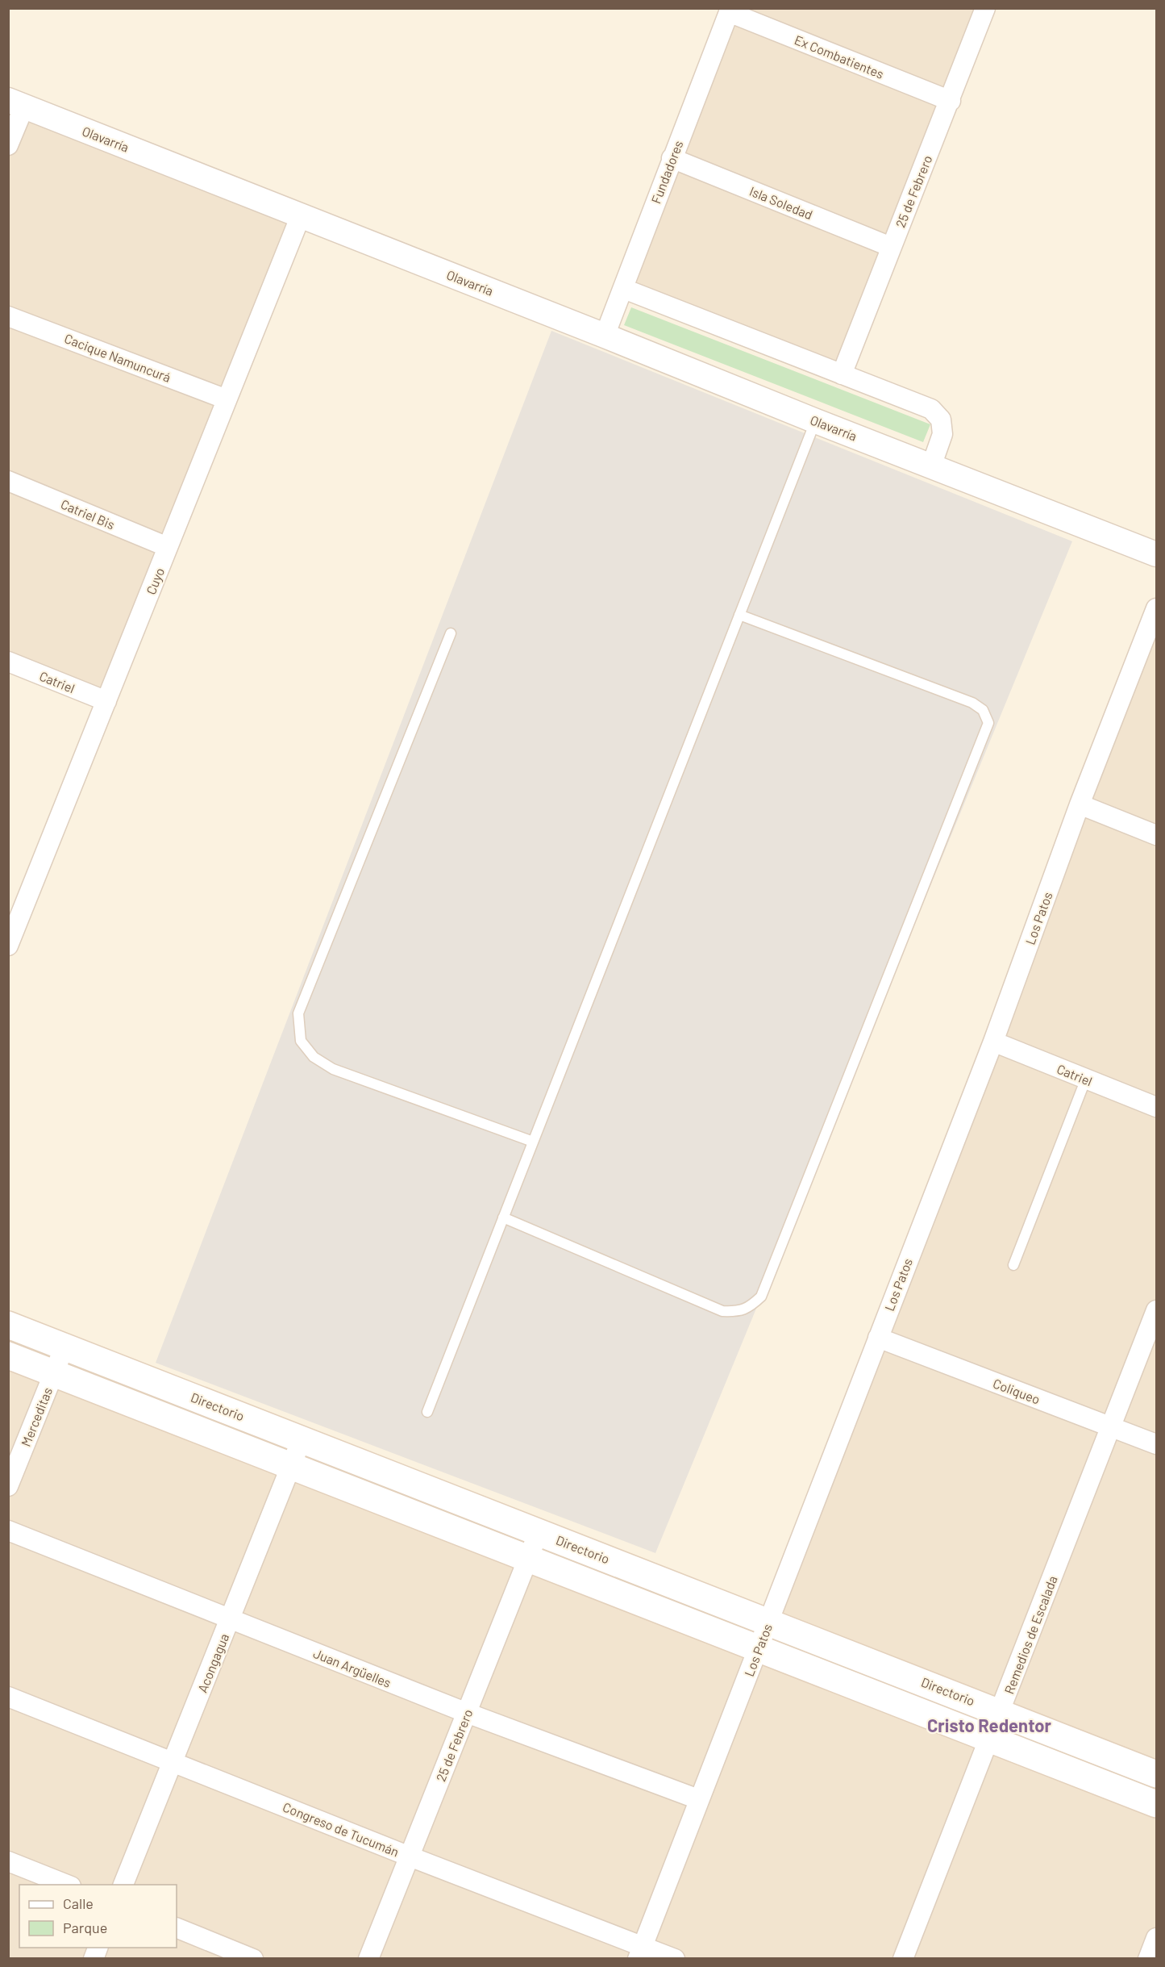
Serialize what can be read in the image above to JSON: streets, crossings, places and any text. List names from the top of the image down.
{
  "streets": {
    "main road": ["Directorio"],
    "street": [
      "Ex Combatientes",
      "Olavarría",
      "Fundadores",
      "25 de Febrero",
      "Isla Soledad",
      "Cacique Namuncurá",
      "Catriel Bis",
      "Cuyo",
      "Catriel",
      "Los Patos",
      "Coliqueo",
      "Merceditas",
      "Remedios de Escalada",
      "Acongagua",
      "Juan Argüelles",
      "Congreso de Tucumán"
    ]
  },
  "crossings": [
    ["Ex Combatientes", "Fundadores"],
    ["Ex Combatientes", "25 de Febrero"],
    ["Olavarría", "Fundadores"],
    ["Olavarría", "Cuyo"],
    ["Fundadores", "Isla Soledad"],
    ["25 de Febrero", "Isla Soledad"],
    ["25 de Febrero", "Directorio"],
    ["25 de Febrero", "Juan Argüelles"],
    ["25 de Febrero", "Congreso de Tucumán"],
    ["Cacique Namuncurá", "Cuyo"],
    ["Catriel Bis", "Cuyo"],
    ["Cuyo", "Catriel"],
    ["Catriel", "Los Patos"],
    ["Los Patos", "Coliqueo"],
    ["Los Patos", "Directorio"],
    ["Los Patos", "Juan Argüelles"],
    ["Los Patos", "Congreso de Tucumán"],
    ["Coliqueo", "Remedios de Escalada"],
    ["Directorio", "Merceditas"],
    ["Directorio", "Remedios de Escalada"],
    ["Directorio", "Acongagua"],
    ["Acongagua", "Juan Argüelles"],
    ["Acongagua", "Congreso de Tucumán"]
  ],
  "districts": ["Cristo Redentor"],
  "legend": ["Calle", "Parque"]
}
